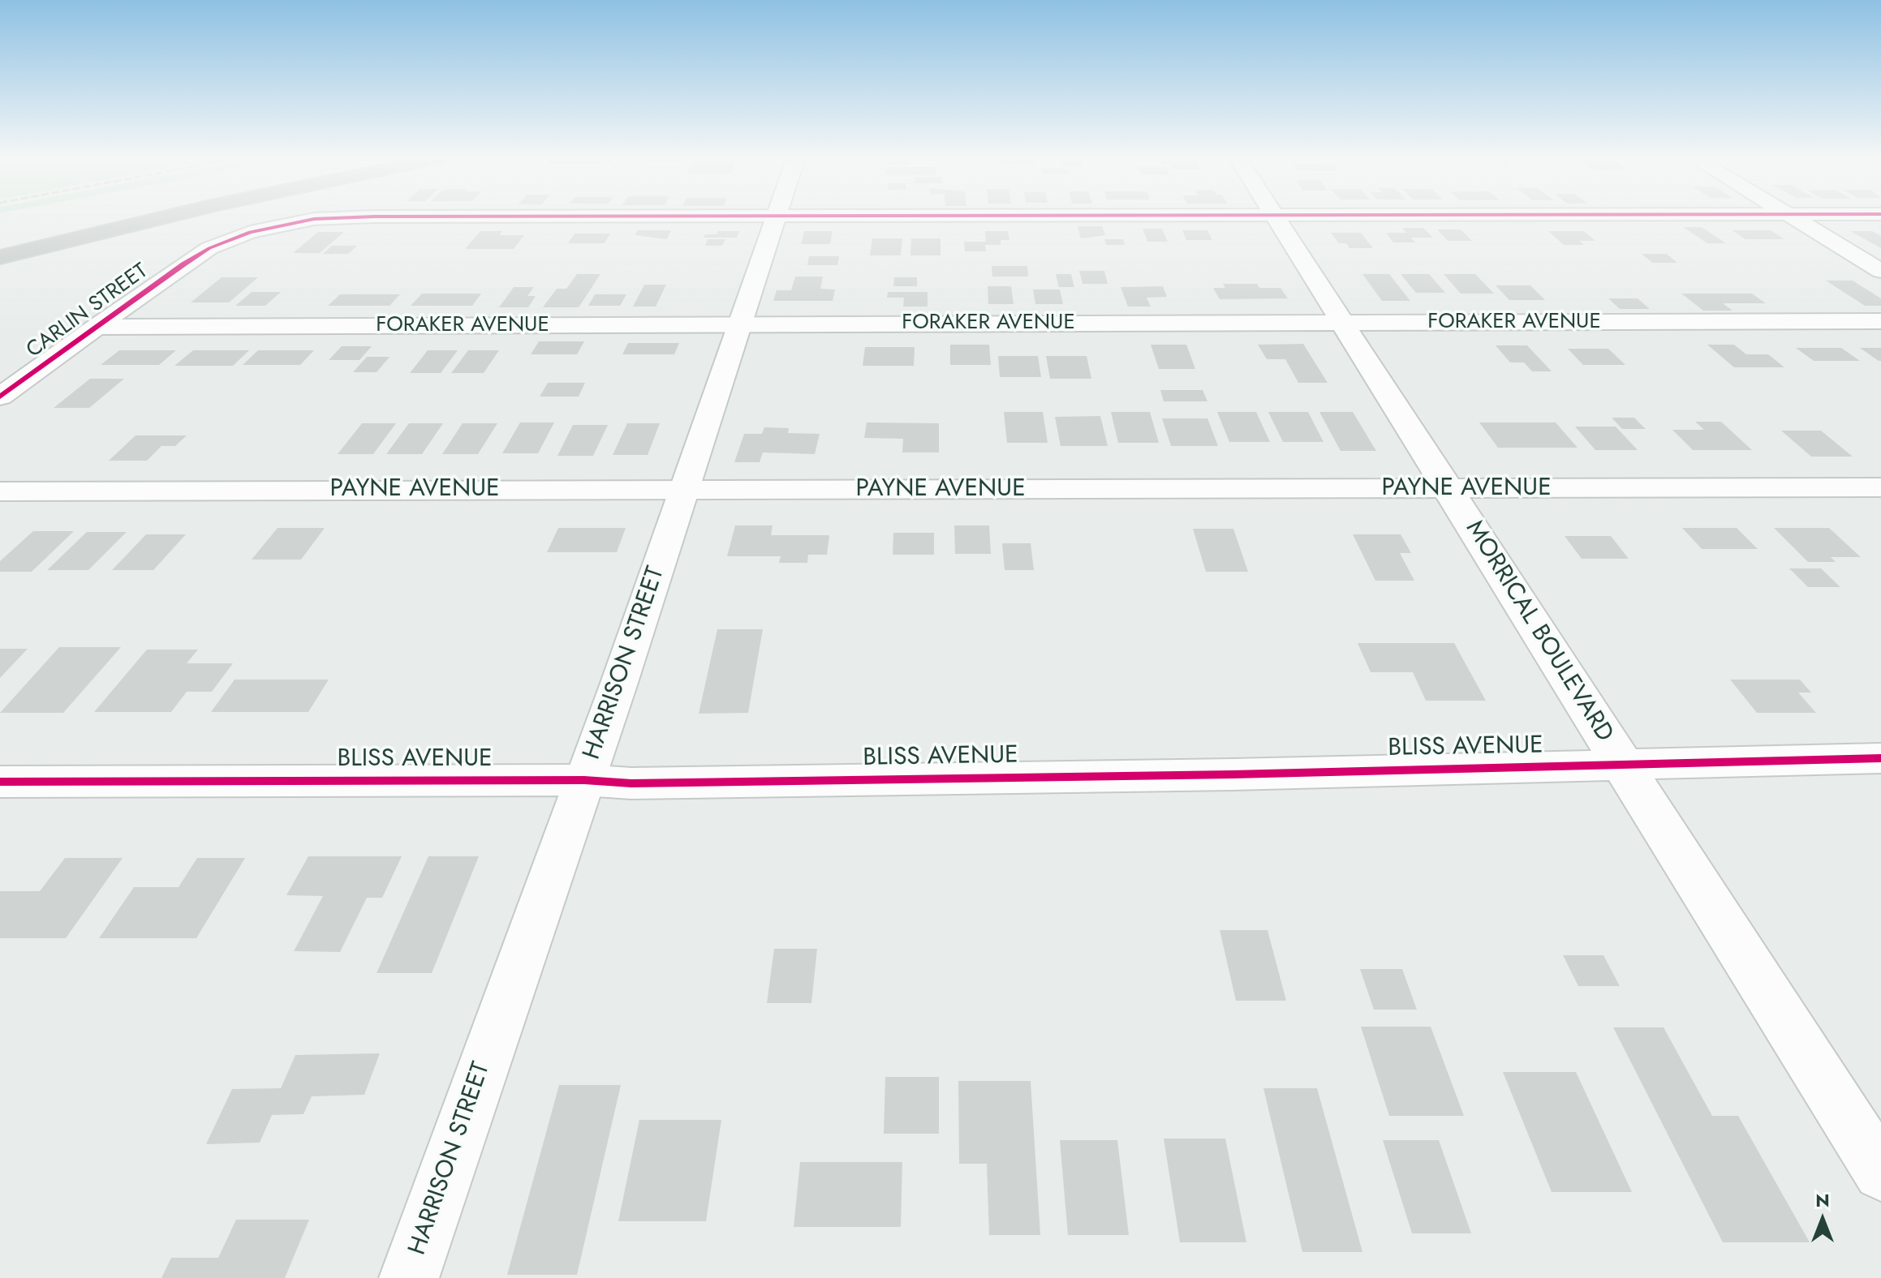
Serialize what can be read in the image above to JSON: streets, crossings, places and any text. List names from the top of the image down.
{
  "streets": {
    "street": [
      "CARLIN STREET",
      "FORAKER AVENUE",
      "PAYNE AVENUE",
      "MORRICAL BOULEVARD",
      "HARRISON STREET",
      "BLISS AVENUE"
    ]
  },
  "crossings": [
    ["CARLIN STREET", "FORAKER AVENUE"],
    ["FORAKER AVENUE", "MORRICAL BOULEVARD"],
    ["FORAKER AVENUE", "HARRISON STREET"],
    ["PAYNE AVENUE", "MORRICAL BOULEVARD"],
    ["PAYNE AVENUE", "HARRISON STREET"],
    ["MORRICAL BOULEVARD", "BLISS AVENUE"],
    ["HARRISON STREET", "BLISS AVENUE"]
  ],
  "north": "top"
}
